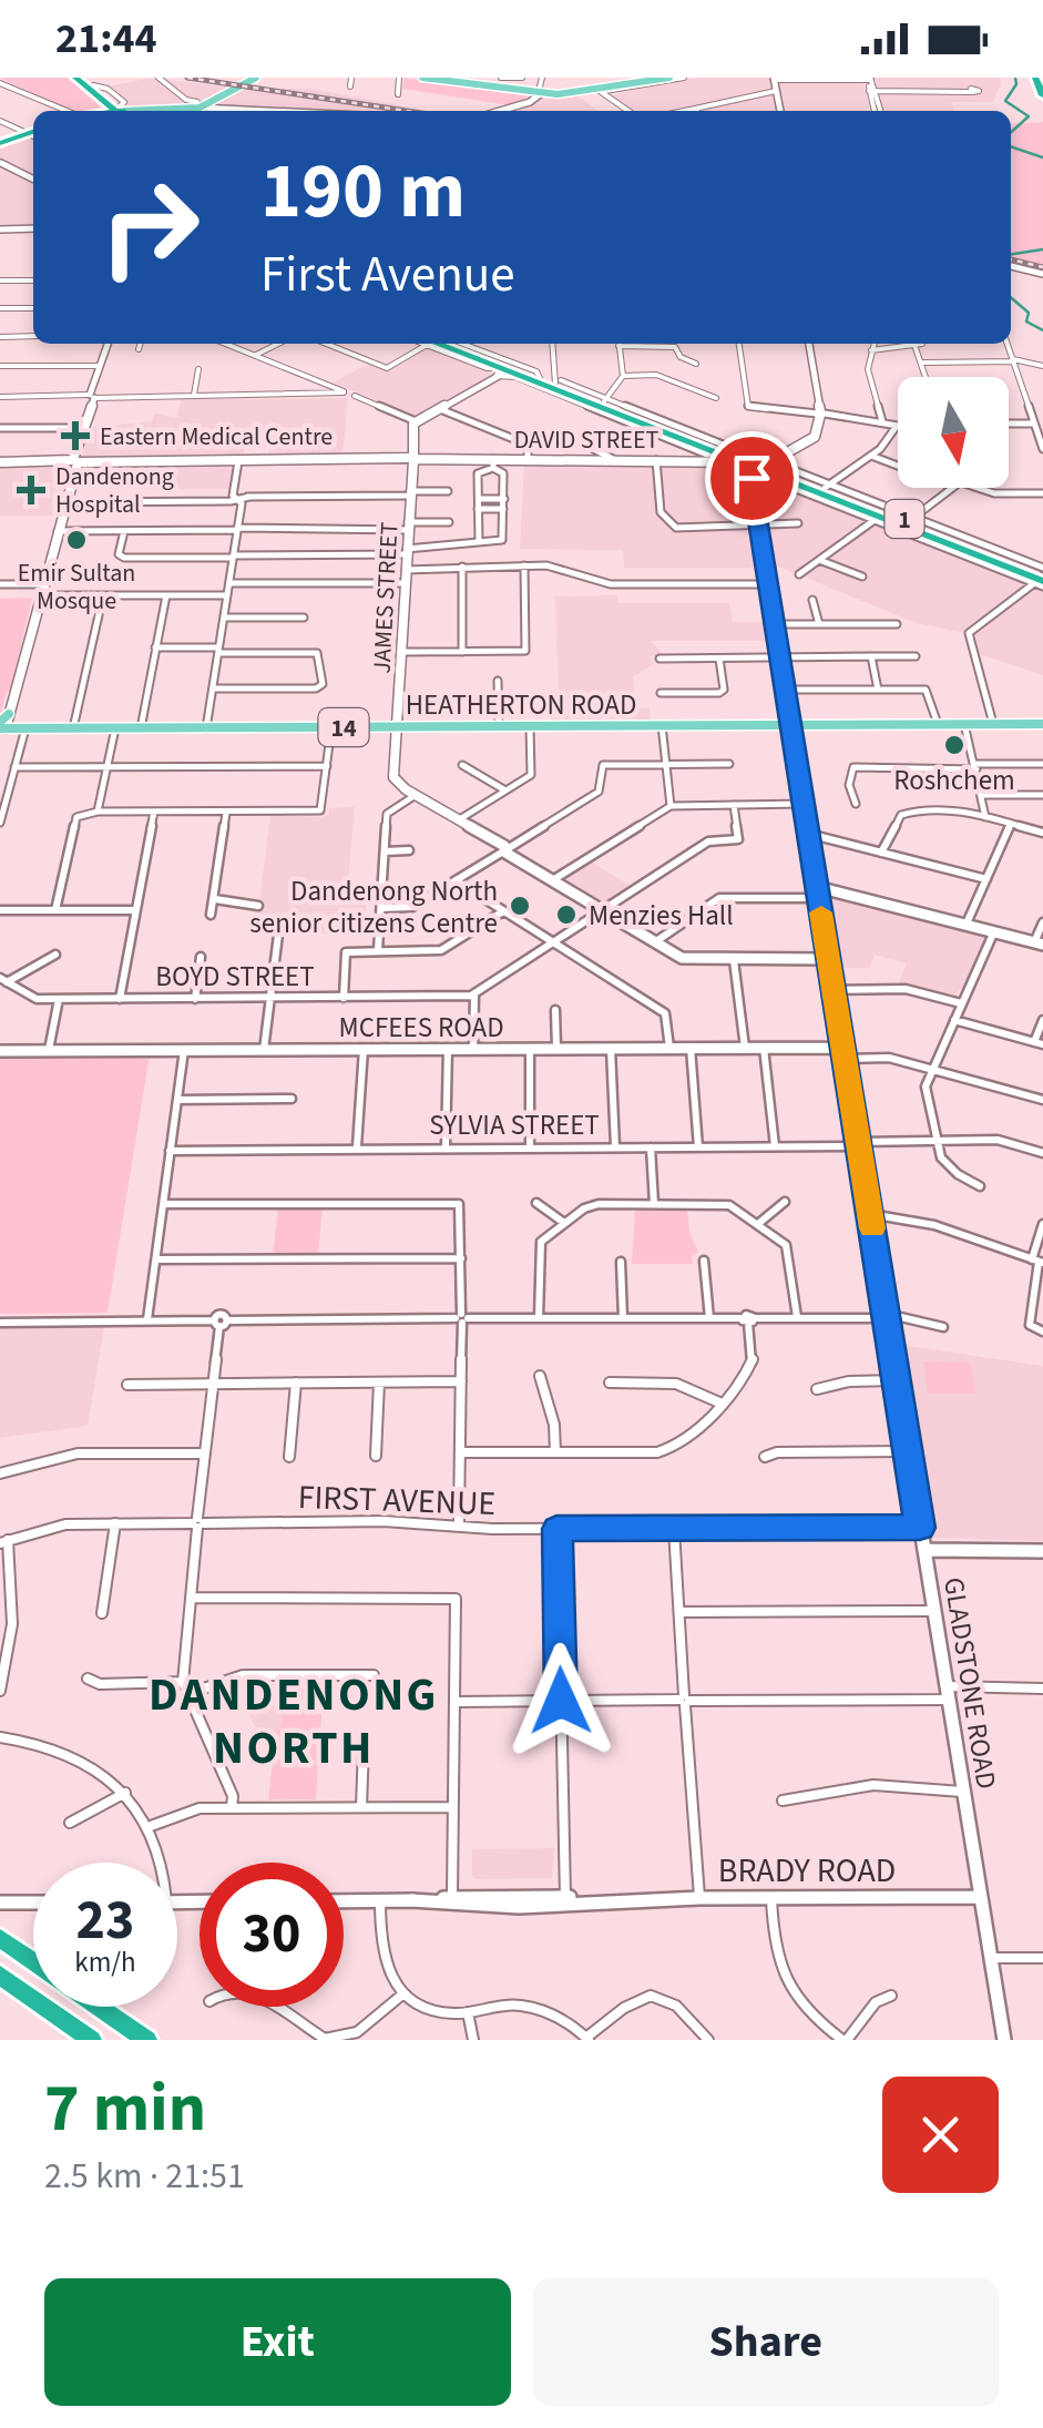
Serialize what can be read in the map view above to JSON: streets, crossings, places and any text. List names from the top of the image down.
{
  "streets": {
    "highway": ["1"],
    "main road": [
      "DAVID STREET",
      "JAMES STREET",
      "HEATHERTON ROAD",
      "14",
      "MCFEES ROAD",
      "GLADSTONE ROAD",
      "BRADY ROAD"
    ],
    "street": ["BOYD STREET", "SYLVIA STREET", "FIRST AVENUE"]
  },
  "crossings": [
    ["DAVID STREET", "1"],
    ["DAVID STREET", "JAMES STREET"],
    ["DAVID STREET", "GLADSTONE ROAD"],
    ["1", "GLADSTONE ROAD"],
    ["JAMES STREET", "HEATHERTON ROAD"],
    ["HEATHERTON ROAD", "GLADSTONE ROAD"],
    ["MCFEES ROAD", "GLADSTONE ROAD"],
    ["SYLVIA STREET", "GLADSTONE ROAD"],
    ["FIRST AVENUE", "GLADSTONE ROAD"],
    ["GLADSTONE ROAD", "BRADY ROAD"]
  ],
  "districts": ["DANDENONG NORTH"],
  "places": {
    "health": ["Eastern Medical Centre", "Dandenong Hospital"],
    "other": [
      "Emir Sultan Mosque",
      "Roshchem",
      "Dandenong North senior citizens Centre",
      "Menzies Hall"
    ]
  },
  "north": "bottom",
  "page": {
    "status": "21:44",
    "turn": ["190 m", "First Avenue"],
    "speed": "23 km/h",
    "limit": "30",
    "heading": ["7 min", "2.5 km · 21:51"],
    "buttons": ["Exit", "Share"]
  }
}
